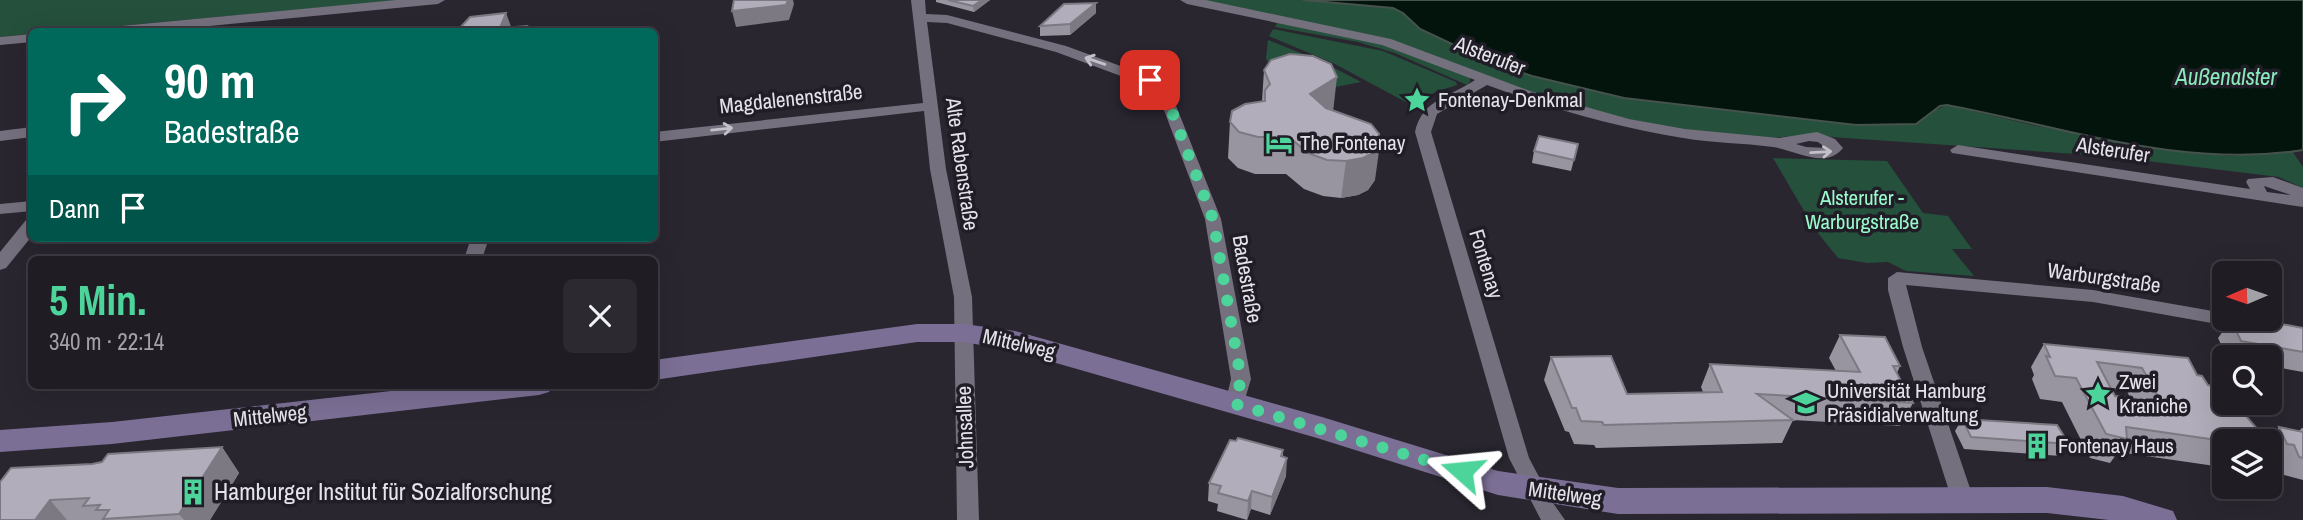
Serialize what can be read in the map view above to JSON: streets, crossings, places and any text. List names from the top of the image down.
{
  "streets": {
    "street": [
      "Alsterufer",
      "Magdalenenstraße",
      "Alte Rabenstraße",
      "Fontenay",
      "Warburgstraße",
      "Badestraße",
      "Mittelweg",
      "Johnsallee"
    ]
  },
  "crossings": [
    ["Alsterufer", "Fontenay"],
    ["Magdalenenstraße", "Alte Rabenstraße"],
    ["Alte Rabenstraße", "Badestraße"],
    ["Alte Rabenstraße", "Mittelweg"],
    ["Alte Rabenstraße", "Johnsallee"],
    ["Fontenay", "Mittelweg"],
    ["Warburgstraße", "Mittelweg"],
    ["Badestraße", "Mittelweg"],
    ["Mittelweg", "Johnsallee"]
  ],
  "one_way": ["Magdalenenstraße", "Badestraße"],
  "water": ["Außenalster"],
  "parks": ["Alsterufer - Warburgstraße"],
  "places": {
    "place": ["Fontenay-Denkmal", "Zwei Kraniche"],
    "hotel": ["The Fontenay"],
    "school or university": ["Universität Hamburg Präsidialverwaltung"],
    "building": ["Fontenay Haus", "Hamburger Institut für Sozialforschung"]
  },
  "north": "left",
  "page": {
    "turn": ["90 m", "Badestraße"],
    "then": "Dann",
    "heading": ["5 Min.", "340 m · 22:14"]
  }
}
